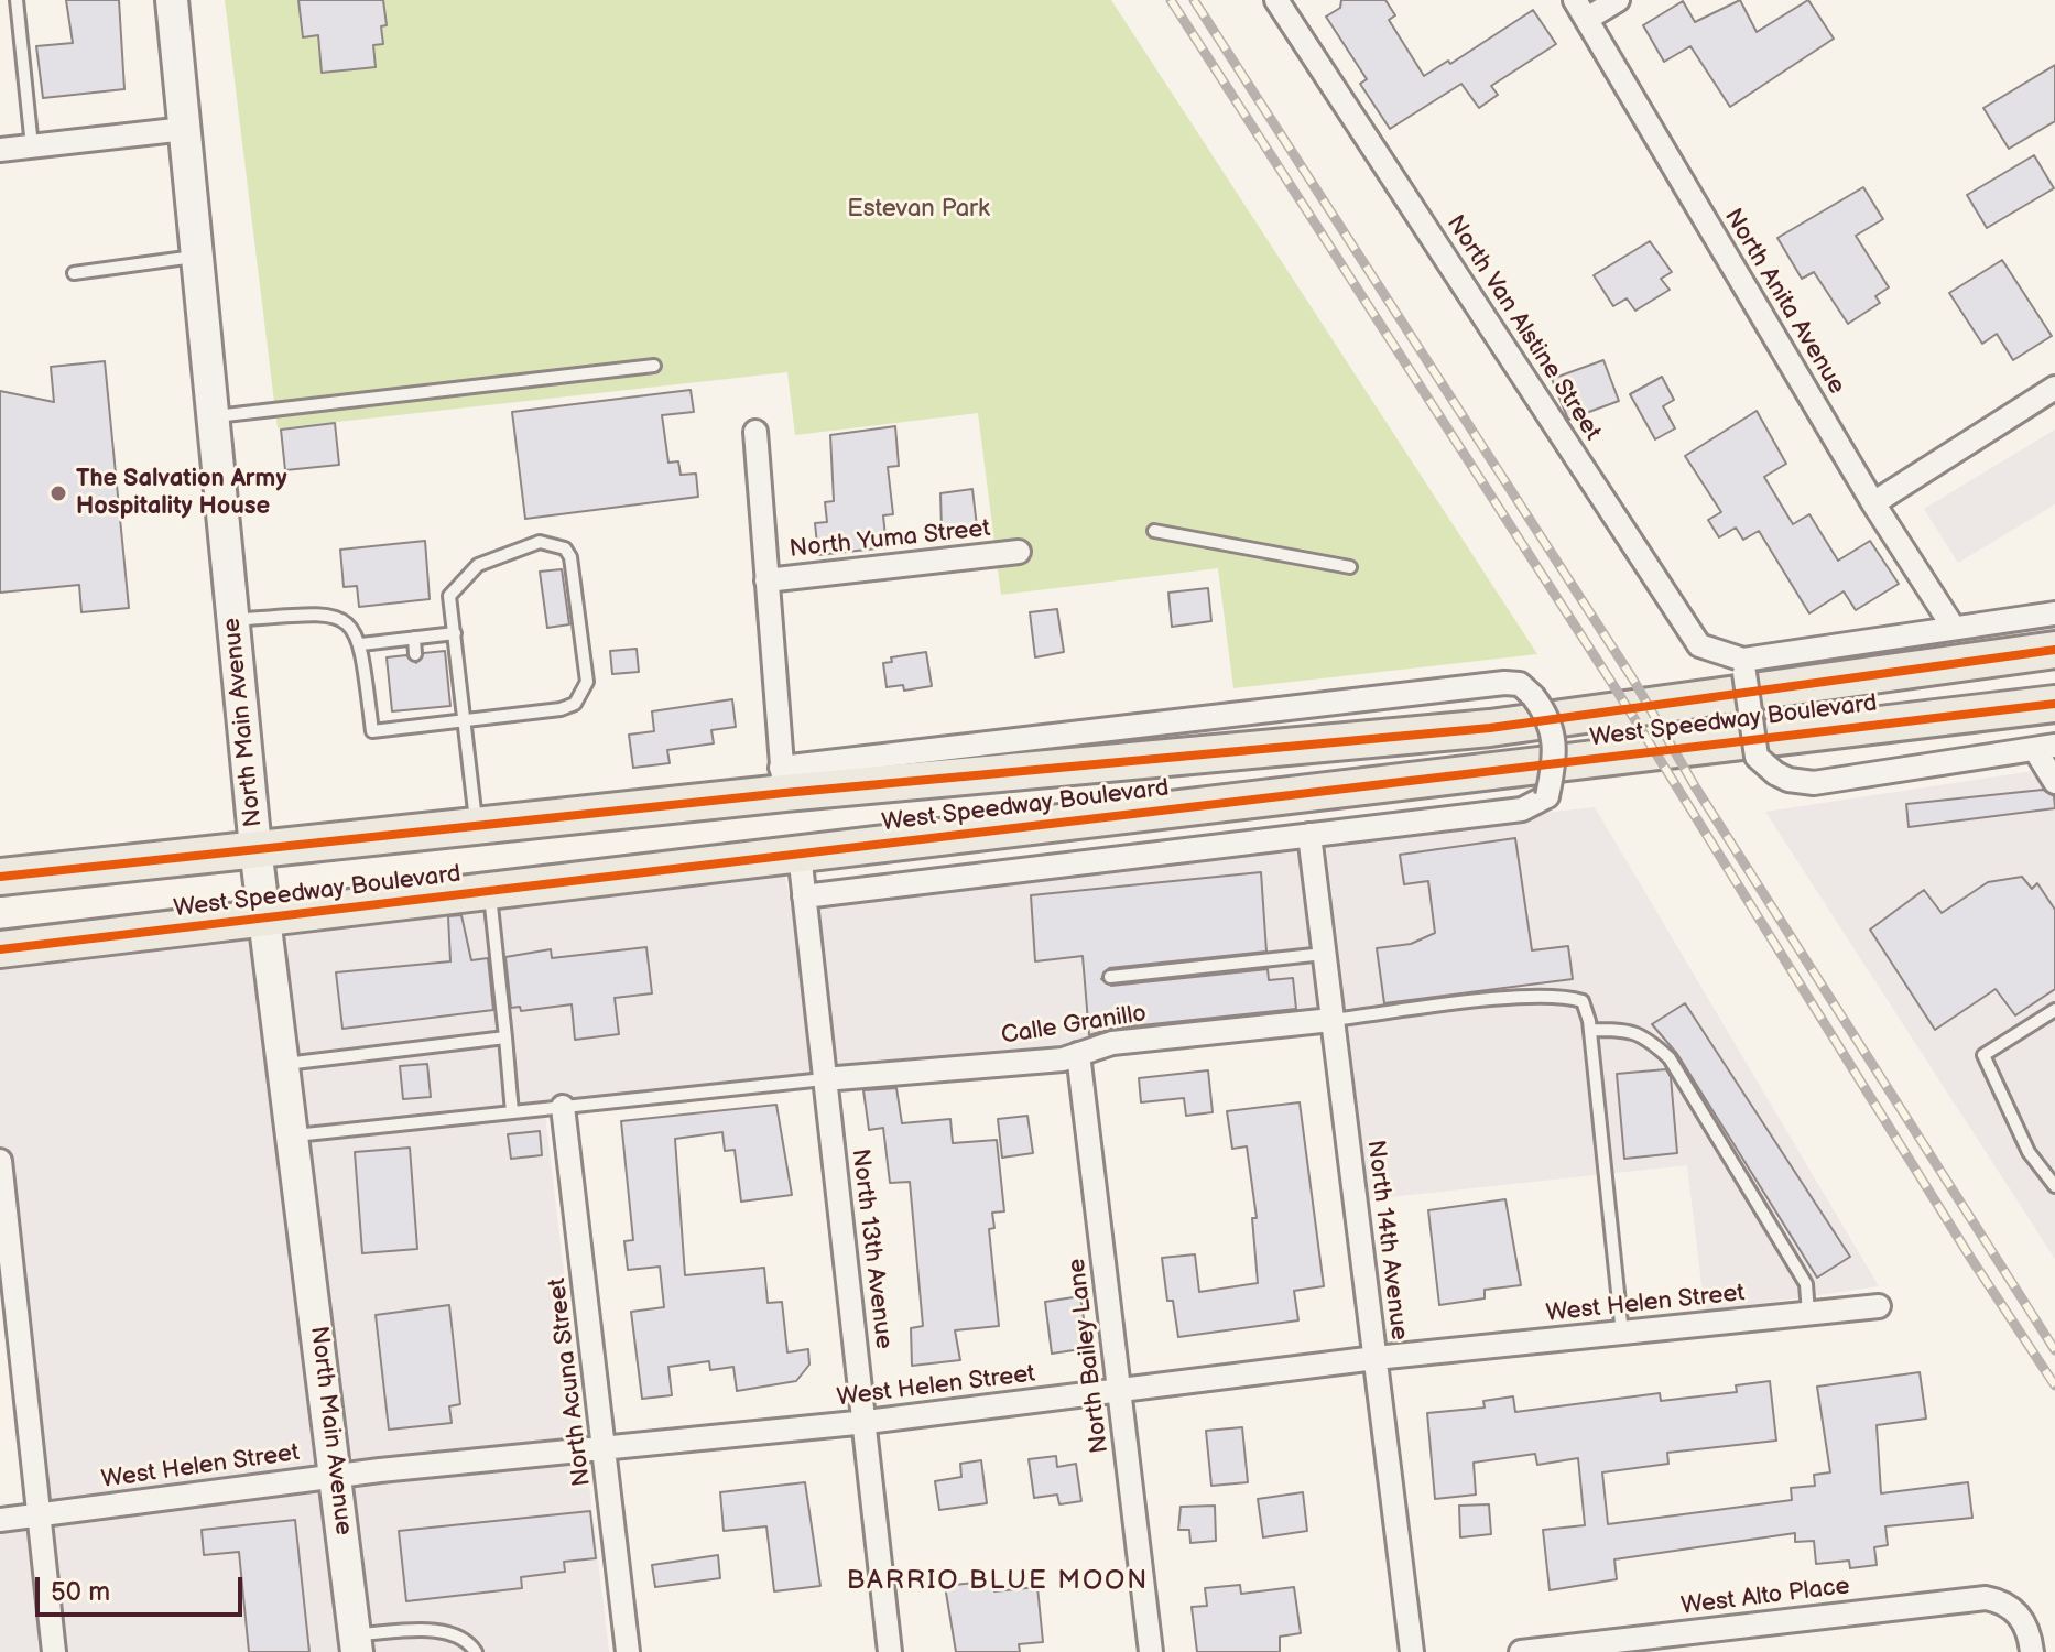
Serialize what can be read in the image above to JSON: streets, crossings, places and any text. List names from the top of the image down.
{
  "streets": {
    "main road": ["West Speedway Boulevard", "North Main Avenue"],
    "street": [
      "North Anita Avenue",
      "North Van Alstine Street",
      "North Yuma Street",
      "Calle Granillo",
      "North 14th Avenue",
      "North 13th Avenue",
      "West Helen Street",
      "North Bailey Lane",
      "North Acuna Street",
      "West Alto Place"
    ]
  },
  "crossings": [
    ["West Speedway Boulevard", "North Main Avenue"],
    ["West Speedway Boulevard", "North 14th Avenue"],
    ["West Speedway Boulevard", "North 13th Avenue"],
    ["North Main Avenue", "West Helen Street"],
    ["Calle Granillo", "North 14th Avenue"],
    ["Calle Granillo", "North 13th Avenue"],
    ["Calle Granillo", "North Bailey Lane"],
    ["North 14th Avenue", "West Helen Street"],
    ["North 13th Avenue", "West Helen Street"],
    ["West Helen Street", "North Bailey Lane"],
    ["West Helen Street", "North Acuna Street"]
  ],
  "districts": ["BARRIO BLUE MOON"],
  "parks": ["Estevan Park"],
  "places": ["The Salvation Army Hospitality House"],
  "scale_bar": "50 m"
}
